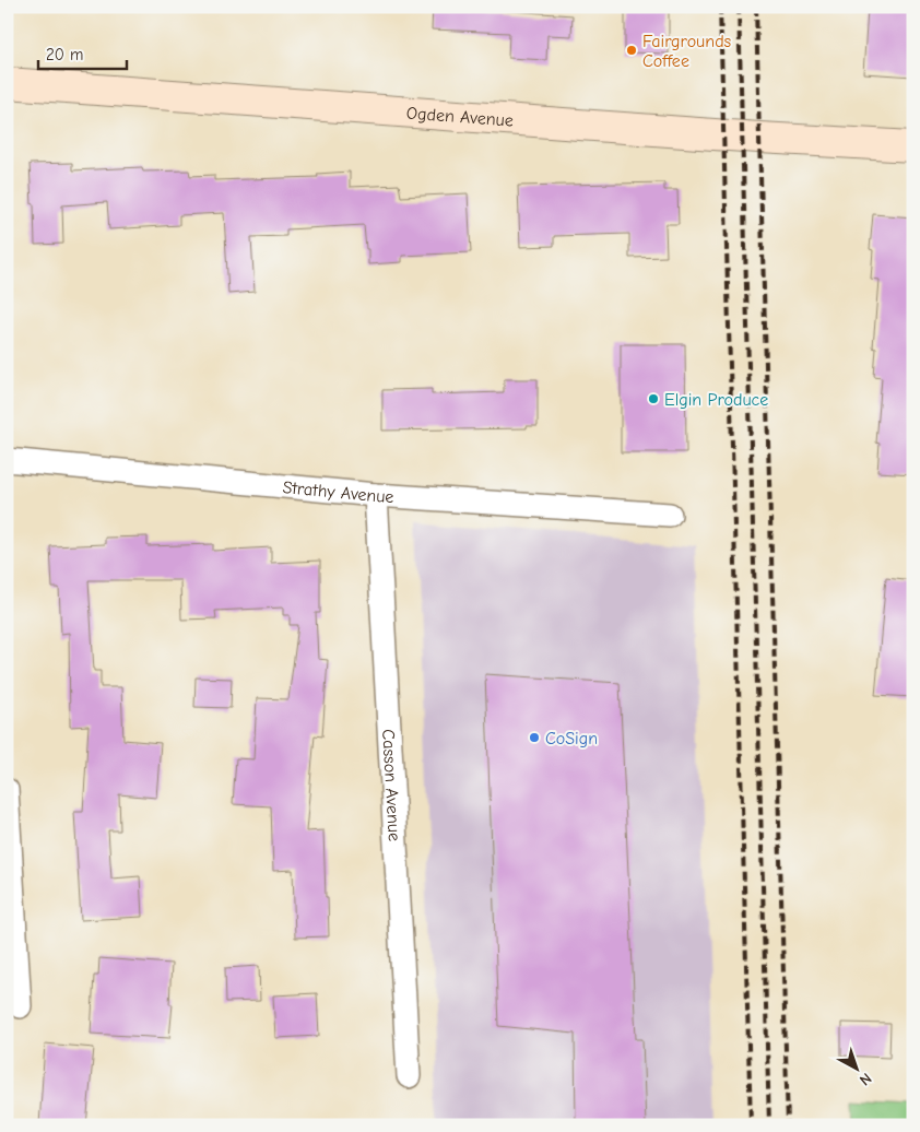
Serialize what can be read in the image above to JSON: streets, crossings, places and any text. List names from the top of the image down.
{
  "streets": {
    "street": ["Ogden Avenue", "Strathy Avenue", "Casson Avenue"]
  },
  "crossings": [
    ["Strathy Avenue", "Casson Avenue"]
  ],
  "places": ["Fairgrounds Coffee", "Elgin Produce", "CoSign"],
  "scale_bar": "20 m",
  "north": "bottom right"
}
